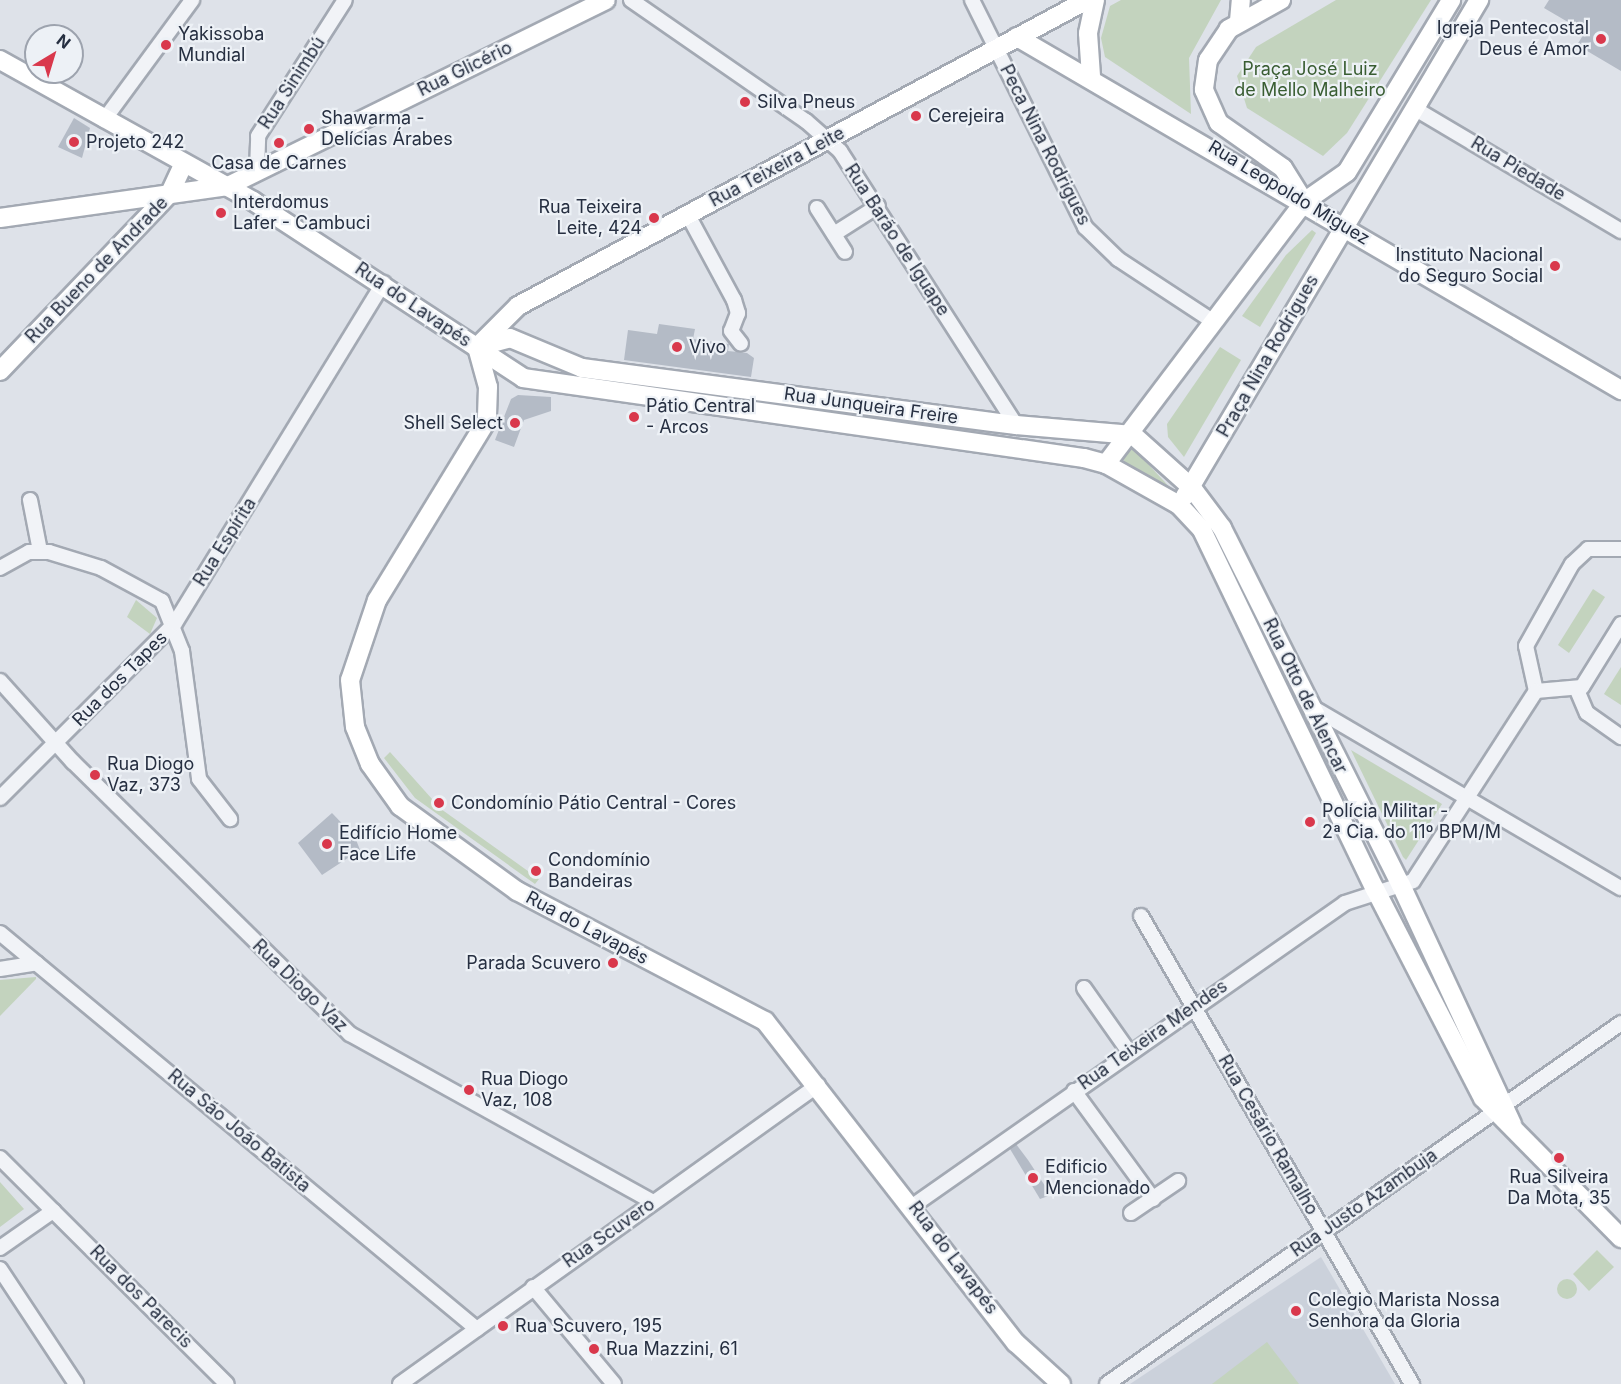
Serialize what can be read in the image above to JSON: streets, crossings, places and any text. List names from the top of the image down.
{
  "streets": {
    "main road": [
      "Rua Glicério",
      "Rua Teixeira Leite",
      "Rua Leopoldo Miguez",
      "Rua Bueno de Andrade",
      "Rua do Lavapés",
      "Praça Nina Rodrigues",
      "Rua Junqueira Freire",
      "Rua Otto de Alencar"
    ],
    "street": [
      "Rua Sinimbú",
      "Peca Nina Rodrigues",
      "Rua Piedade",
      "Rua Barão de Iguape",
      "Rua Espírita",
      "Rua dos Tapes",
      "Rua Diogo Vaz",
      "Rua Teixeira Mendes",
      "Rua São João Batista",
      "Rua Cesário Ramalho",
      "Rua Justo Azambuja",
      "Rua Scuvero",
      "Rua dos Parecis"
    ]
  },
  "crossings": [
    ["Rua Glicério", "Rua Sinimbú"],
    ["Rua Glicério", "Rua do Lavapés"],
    ["Peca Nina Rodrigues", "Rua Teixeira Leite"],
    ["Rua Teixeira Leite", "Rua Leopoldo Miguez"],
    ["Rua Teixeira Leite", "Rua Barão de Iguape"],
    ["Rua Teixeira Leite", "Rua do Lavapés"],
    ["Rua Teixeira Leite", "Rua Junqueira Freire"],
    ["Rua Piedade", "Praça Nina Rodrigues"],
    ["Rua Leopoldo Miguez", "Praça Nina Rodrigues"],
    ["Rua Barão de Iguape", "Rua Junqueira Freire"],
    ["Rua Bueno de Andrade", "Rua do Lavapés"],
    ["Rua do Lavapés", "Rua Junqueira Freire"],
    ["Rua do Lavapés", "Rua Espírita"],
    ["Rua do Lavapés", "Rua Teixeira Mendes"],
    ["Rua do Lavapés", "Rua Scuvero"],
    ["Praça Nina Rodrigues", "Rua Otto de Alencar"],
    ["Rua Junqueira Freire", "Rua Otto de Alencar"],
    ["Rua Espírita", "Rua dos Tapes"],
    ["Rua dos Tapes", "Rua Diogo Vaz"],
    ["Rua Otto de Alencar", "Rua Teixeira Mendes"],
    ["Rua Otto de Alencar", "Rua Justo Azambuja"],
    ["Rua Diogo Vaz", "Rua Scuvero"],
    ["Rua Teixeira Mendes", "Rua Cesário Ramalho"],
    ["Rua São João Batista", "Rua Scuvero"],
    ["Rua Cesário Ramalho", "Rua Justo Azambuja"]
  ],
  "parks": ["Praça José Luiz de Mello Malheiro"],
  "places": [
    "Igreja Pentecostal Deus é Amor",
    "Yakissoba Mundial",
    "Silva Pneus",
    "Cerejeira",
    "Shawarma - Delícias Árabes",
    "Projeto 242",
    "Casa de Carnes",
    "Interdomus Lafer - Cambuci",
    "Rua Teixeira Leite, 424",
    "Instituto Nacional do Seguro Social",
    "Vivo",
    "Pátio Central - Arcos",
    "Shell Select",
    "Rua Diogo Vaz, 373",
    "Condomínio Pátio Central - Cores",
    "Polícia Militar - 2ª Cia. do 11º BPM/M",
    "Edifício Home Face Life",
    "Condomínio Bandeiras",
    "Parada Scuvero",
    "Rua Diogo Vaz, 108",
    "Rua Silveira Da Mota, 35",
    "Edificio Mencionado",
    "Colegio Marista Nossa Senhora da Gloria",
    "Rua Scuvero, 195",
    "Rua Mazzini, 61"
  ],
  "north": "top right"
}
